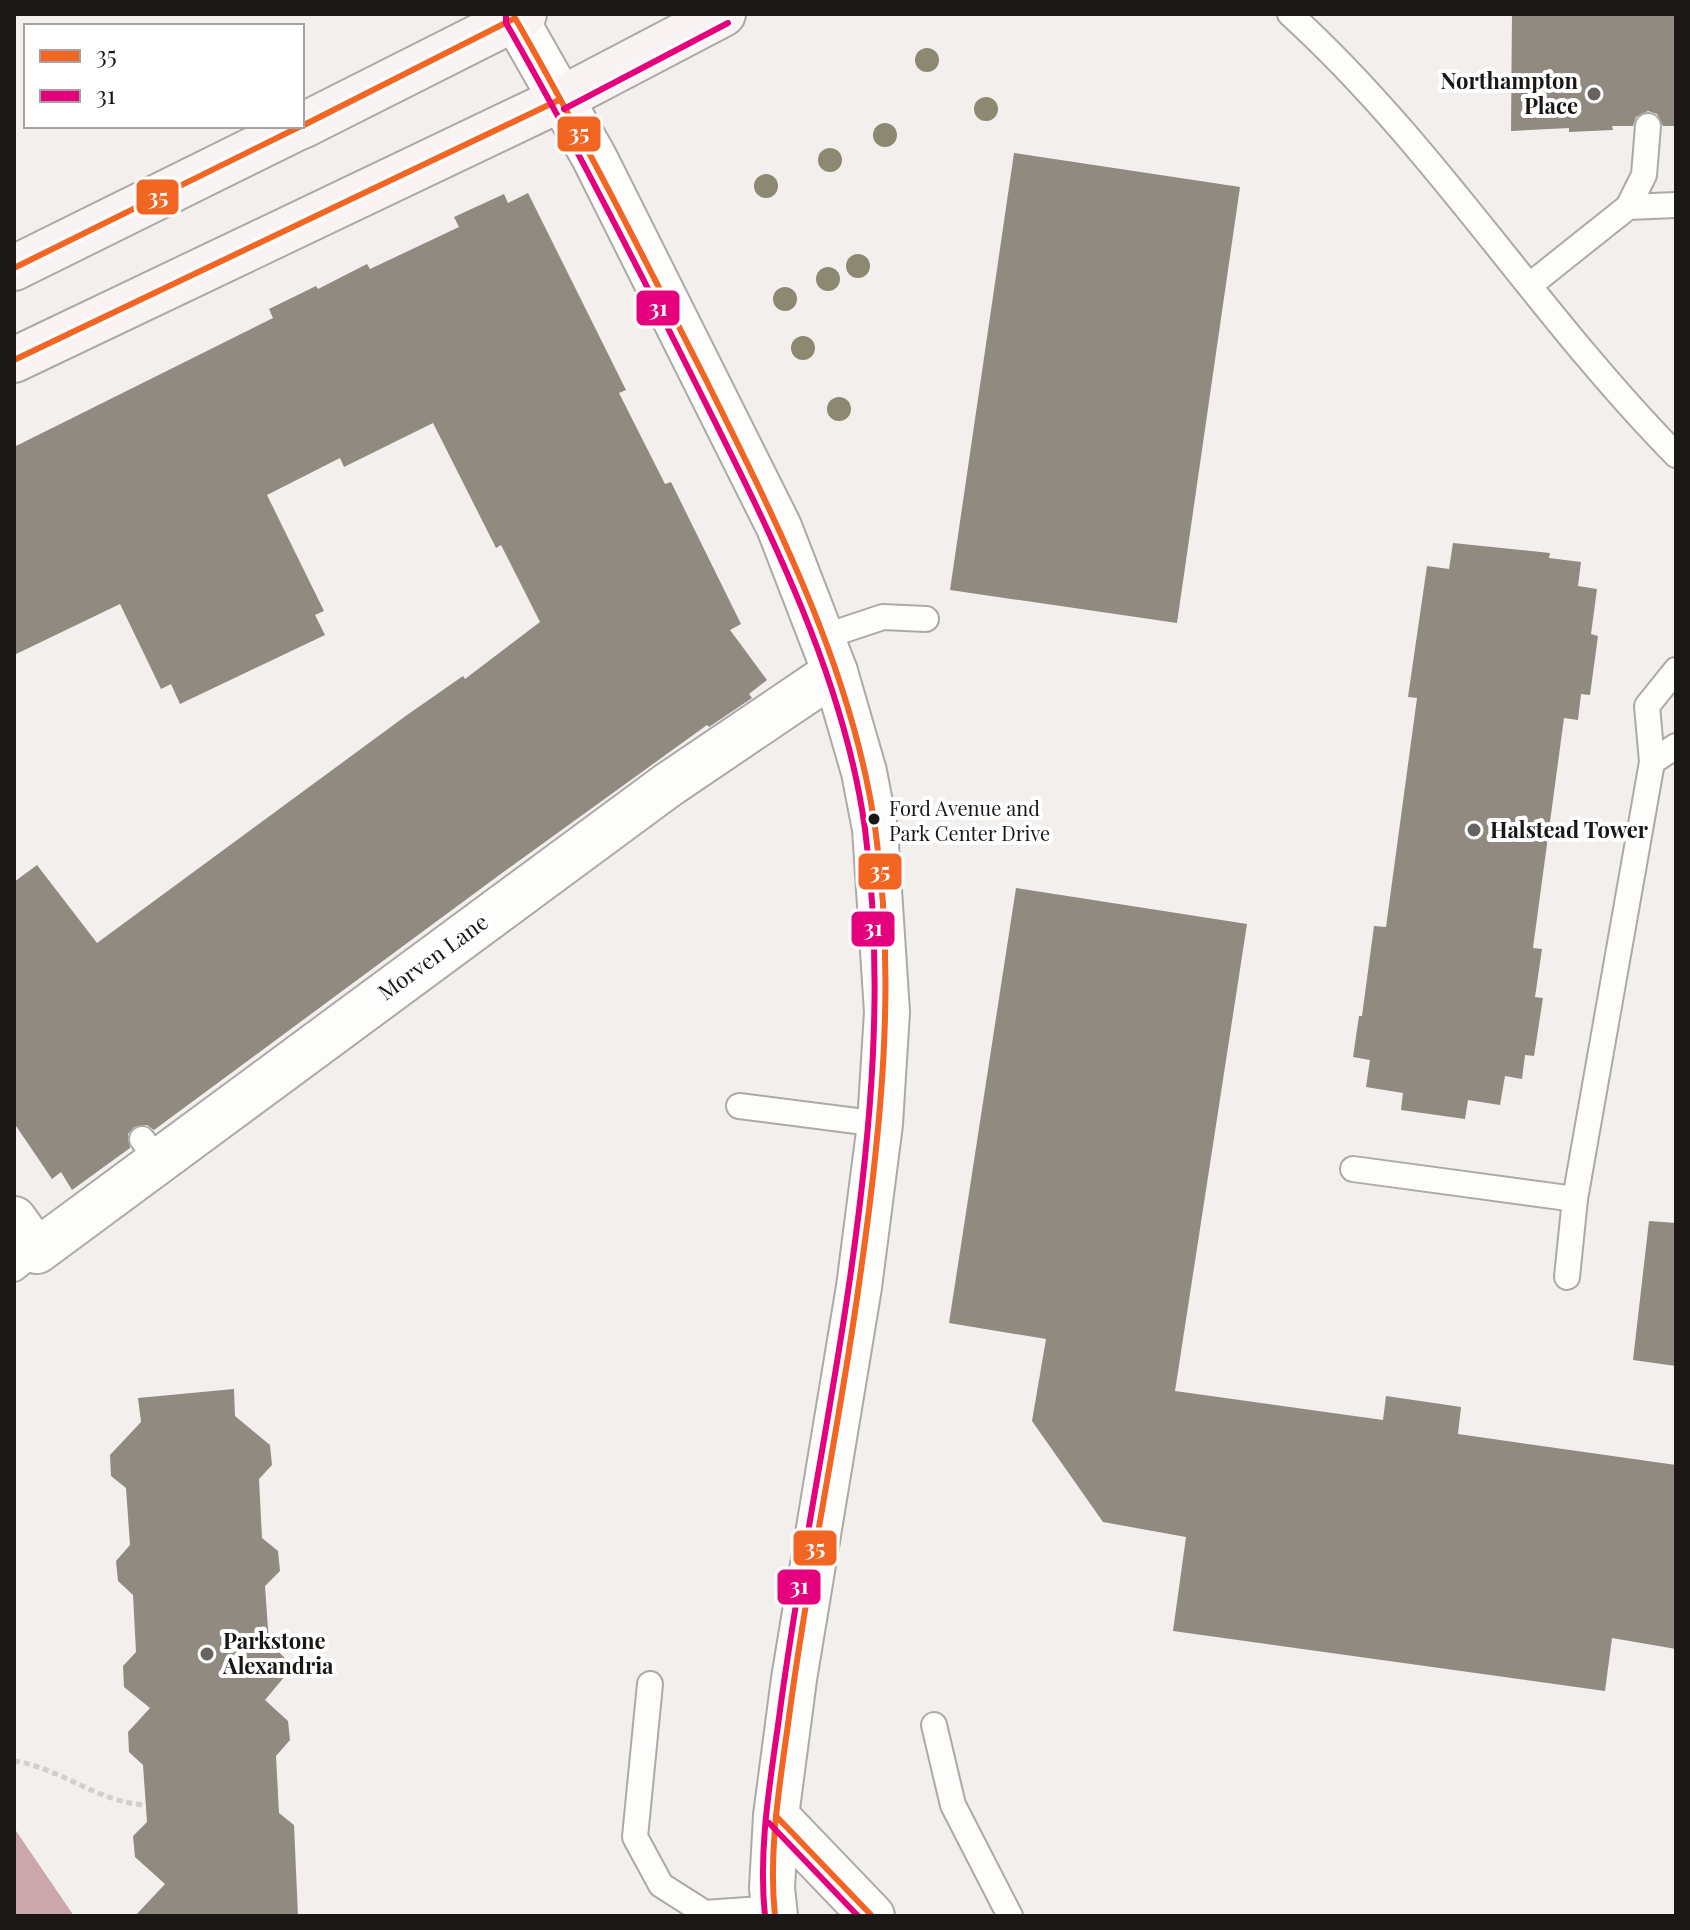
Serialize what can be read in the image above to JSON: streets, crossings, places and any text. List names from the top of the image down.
{
  "streets": {
    "street": ["Morven Lane"]
  },
  "places": [
    "Northampton Place",
    "Ford Avenue and Park Center Drive",
    "Halstead Tower",
    "Parkstone Alexandria"
  ],
  "lines": ["transit line 31", "transit line 35"],
  "legend": ["35", "31"]
}
